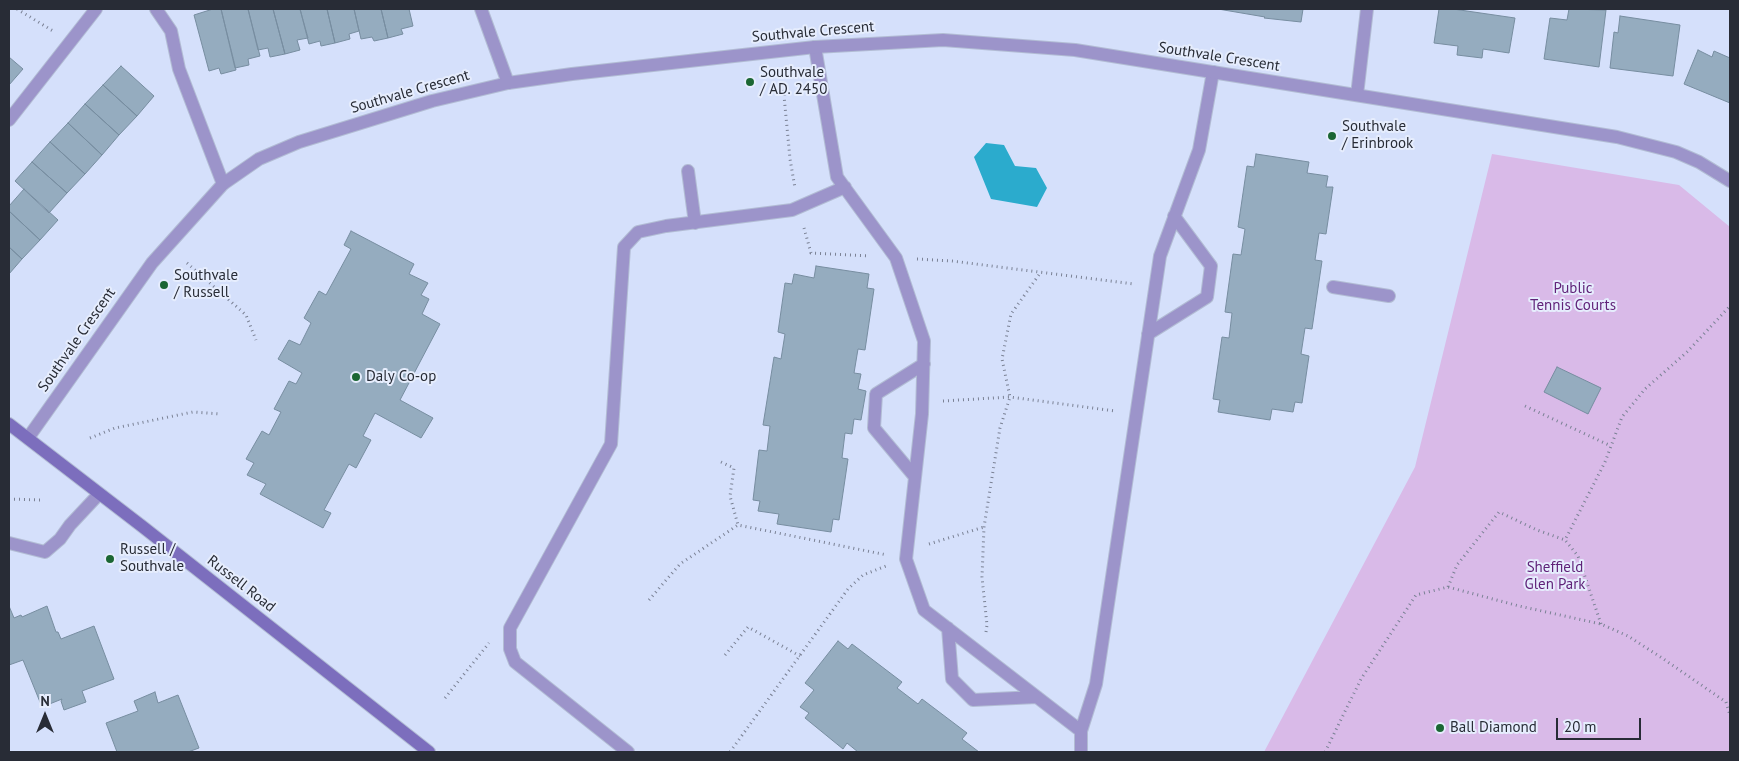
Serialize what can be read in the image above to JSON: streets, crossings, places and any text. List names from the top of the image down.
{
  "streets": {
    "main road": ["Russell Road"],
    "street": ["Southvale Crescent"]
  },
  "crossings": [
    ["Southvale Crescent", "Russell Road"]
  ],
  "parks": ["Public Tennis Courts", "Sheffield Glen Park"],
  "places": [
    "Southvale / AD. 2450",
    "Southvale / Erinbrook",
    "Southvale / Russell",
    "Daly Co-op",
    "Russell / Southvale",
    "Ball Diamond"
  ],
  "scale_bar": "20 m",
  "north": "top"
}
